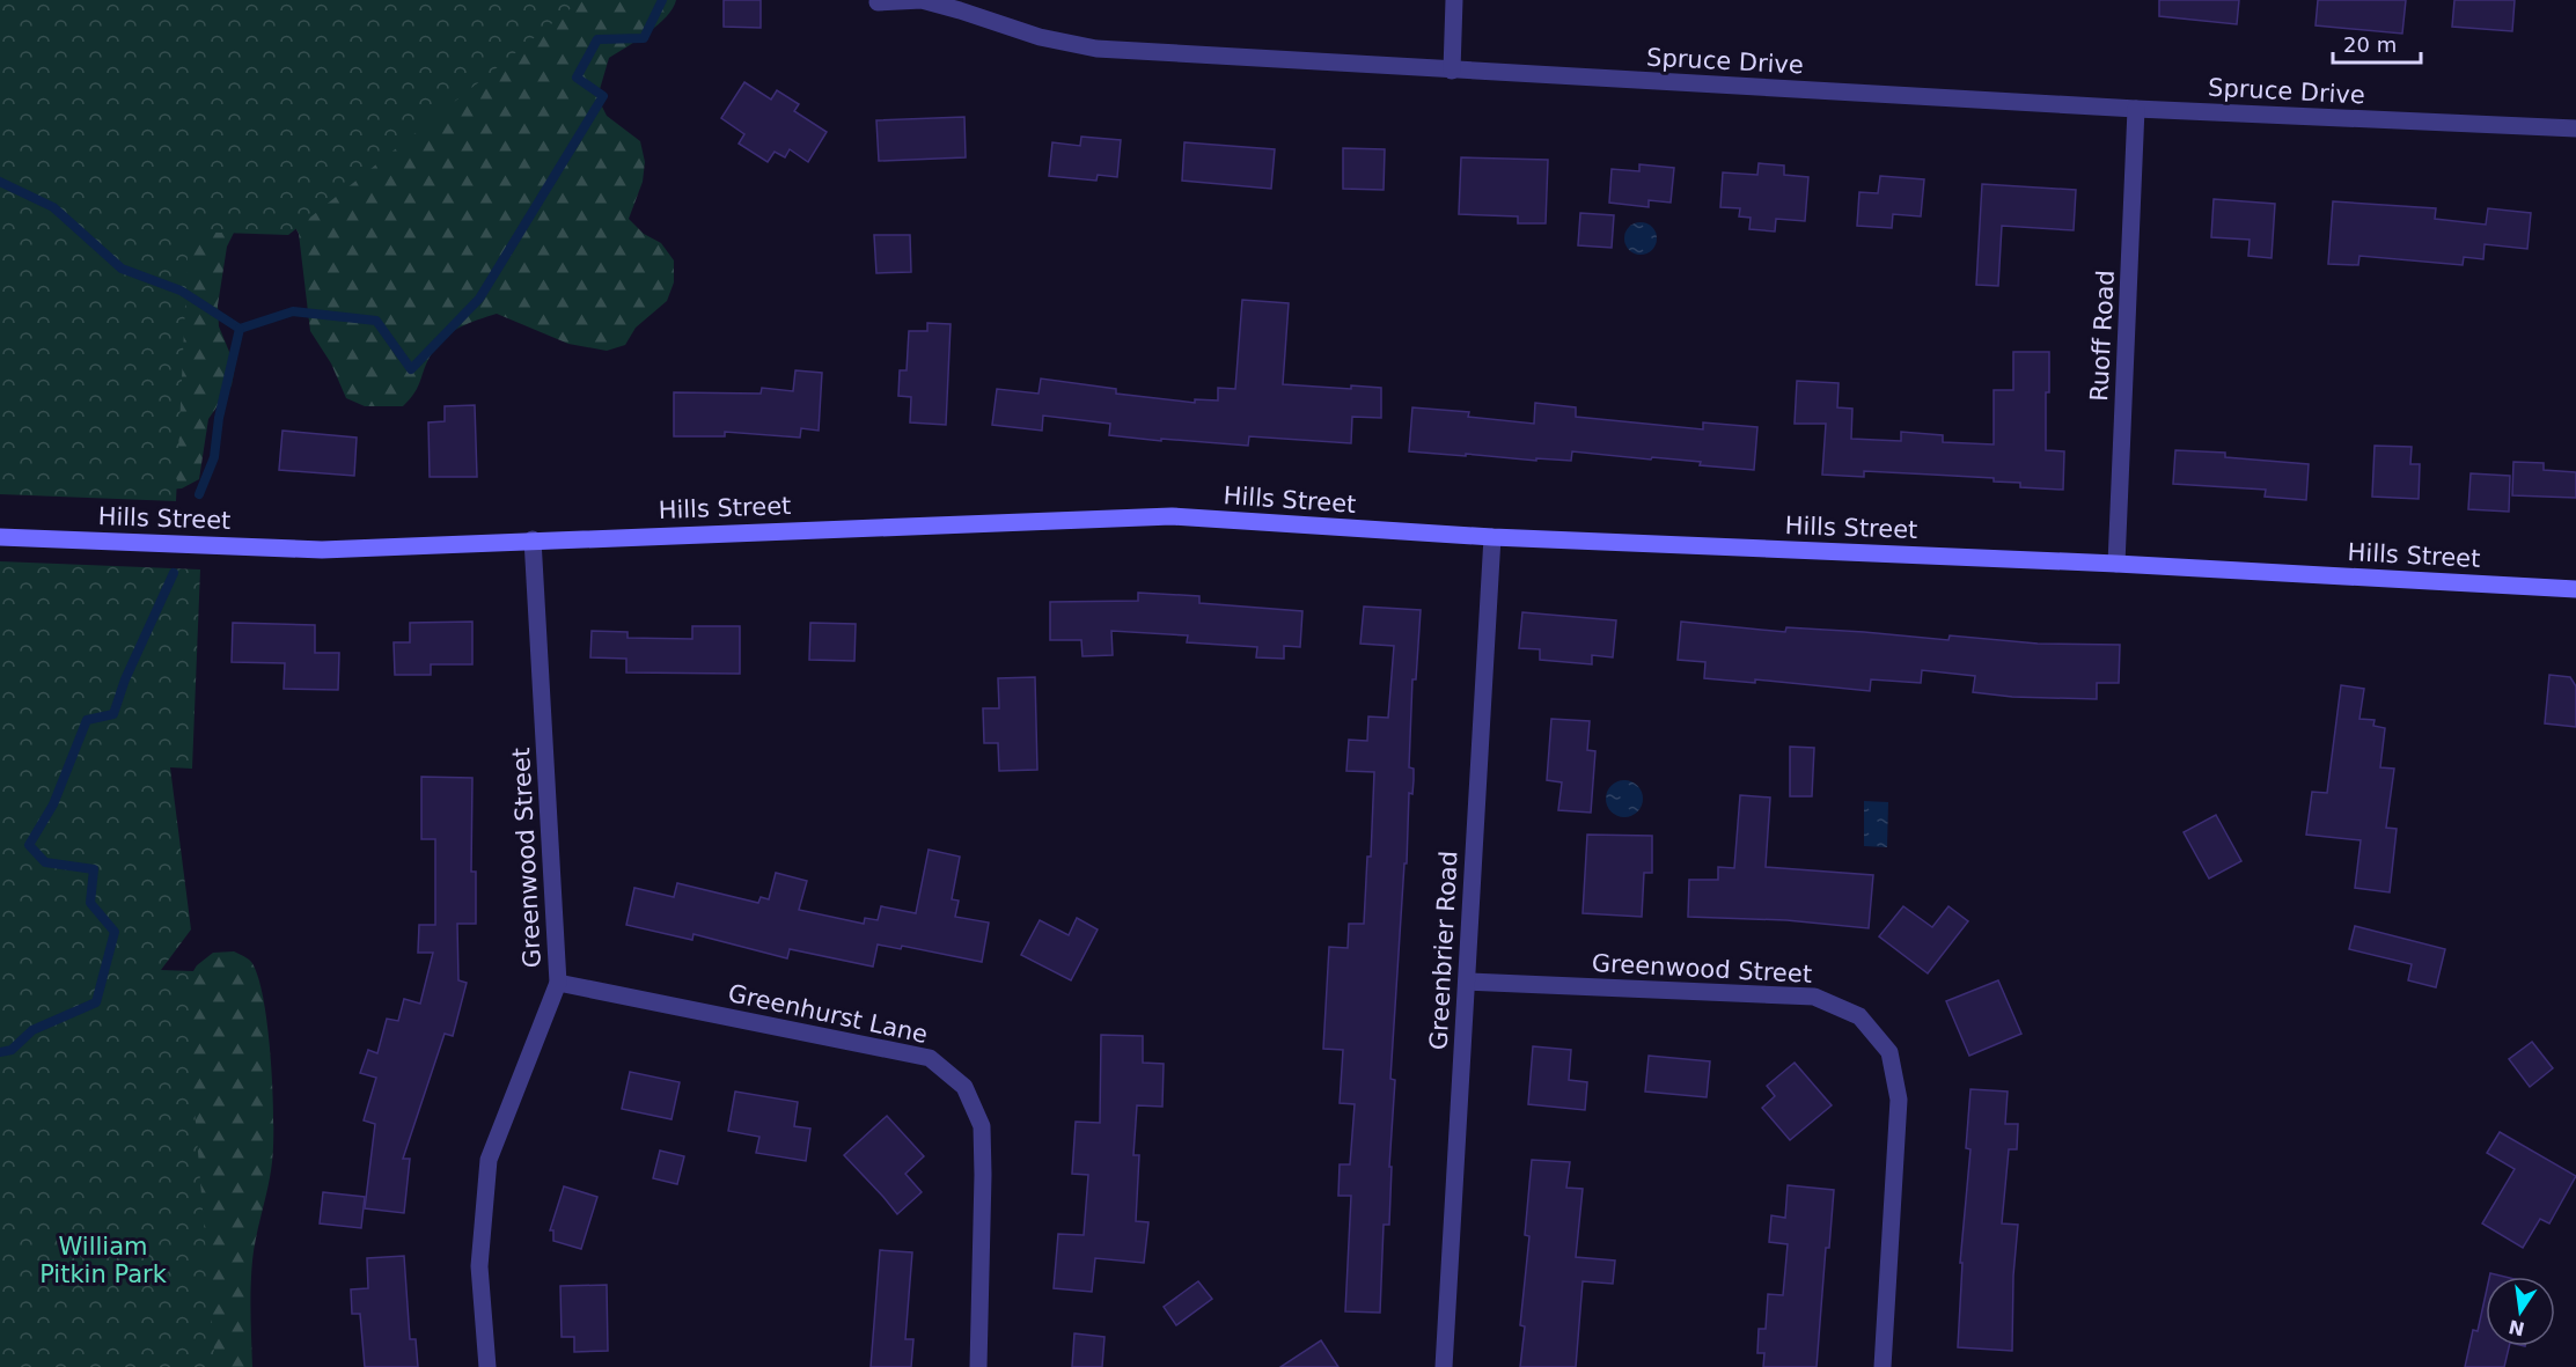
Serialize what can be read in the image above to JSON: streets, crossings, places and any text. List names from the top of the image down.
{
  "streets": {
    "street": [
      "Spruce Drive",
      "Ruoff Road",
      "Hills Street",
      "Greenwood Street",
      "Greenbrier Road",
      "Greenhurst Lane"
    ]
  },
  "crossings": [
    ["Spruce Drive", "Ruoff Road"],
    ["Ruoff Road", "Hills Street"],
    ["Hills Street", "Greenwood Street"],
    ["Hills Street", "Greenbrier Road"],
    ["Greenwood Street", "Greenbrier Road"],
    ["Greenwood Street", "Greenhurst Lane"]
  ],
  "parks": ["William Pitkin Park"],
  "scale_bar": "20 m",
  "north": "bottom"
}
